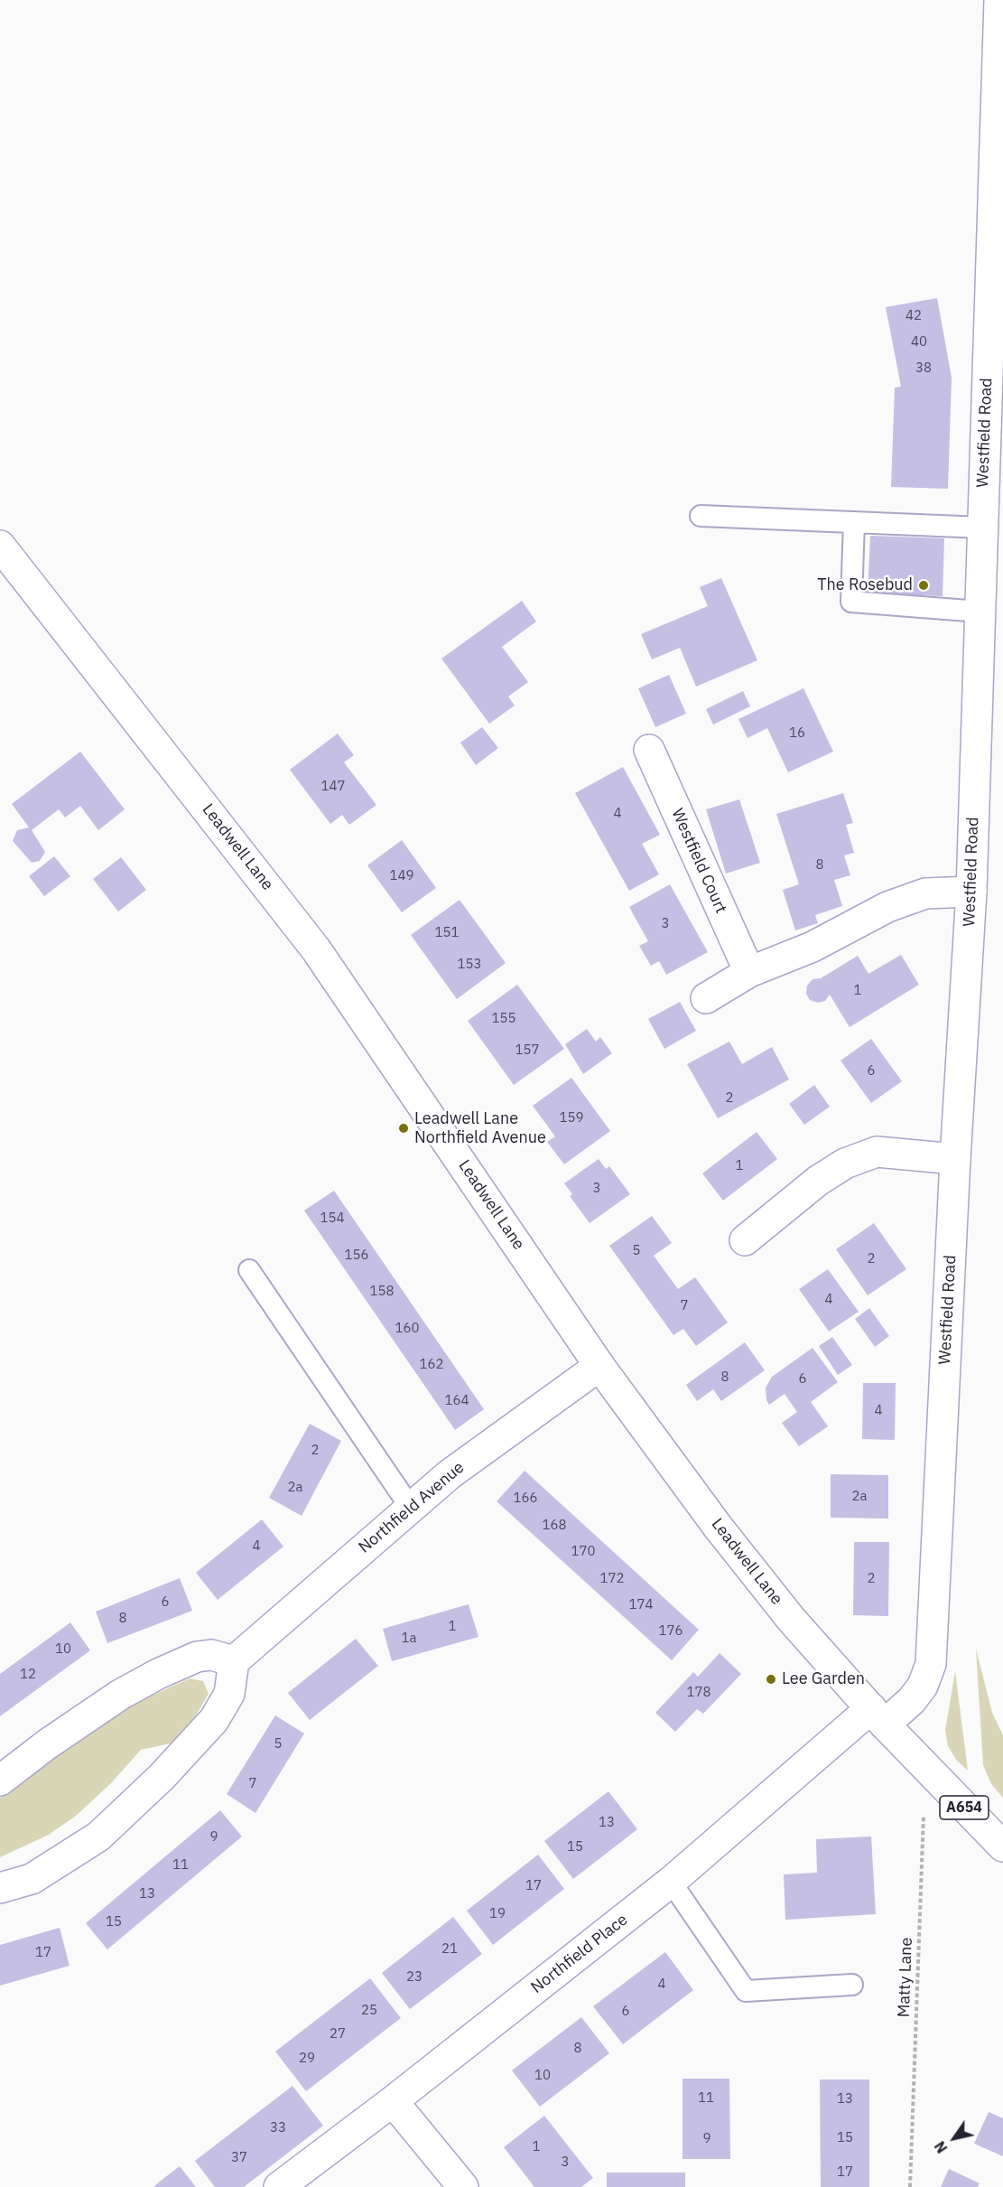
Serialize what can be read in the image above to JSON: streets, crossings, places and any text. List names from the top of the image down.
{
  "streets": {
    "street": [
      "Westfield Road",
      "Leadwell Lane",
      "Westfield Court",
      "Northfield Avenue",
      "A654",
      "Northfield Place"
    ],
    "path": ["Matty Lane"]
  },
  "crossings": [
    ["Westfield Road", "Leadwell Lane"],
    ["Westfield Road", "Northfield Place"],
    ["Leadwell Lane", "Northfield Avenue"],
    ["Leadwell Lane", "Northfield Place"],
    ["Leadwell Lane", "Matty Lane"]
  ],
  "places": ["The Rosebud", "Leadwell Lane Northfield Avenue", "Lee Garden"],
  "house_numbers": [
    "42",
    "40",
    "38",
    "16",
    "147",
    "4",
    "8",
    "149",
    "3",
    "151",
    "153",
    "1",
    "155",
    "157",
    "6",
    "2",
    "159",
    "1",
    "3",
    "154",
    "5",
    "156",
    "2",
    "158",
    "4",
    "7",
    "160",
    "162",
    "8",
    "6",
    "164",
    "4",
    "2",
    "2a",
    "2a",
    "166",
    "168",
    "4",
    "170",
    "172",
    "2",
    "6",
    "174",
    "8",
    "1",
    "176",
    "1a",
    "10",
    "12",
    "178",
    "5",
    "7",
    "13",
    "9",
    "15",
    "11",
    "17",
    "13",
    "19",
    "15",
    "21",
    "17",
    "23",
    "4",
    "25",
    "6",
    "27",
    "8",
    "29",
    "10",
    "11",
    "13",
    "33",
    "15",
    "9",
    "1",
    "37",
    "3",
    "17"
  ],
  "north": "bottom left"
}
